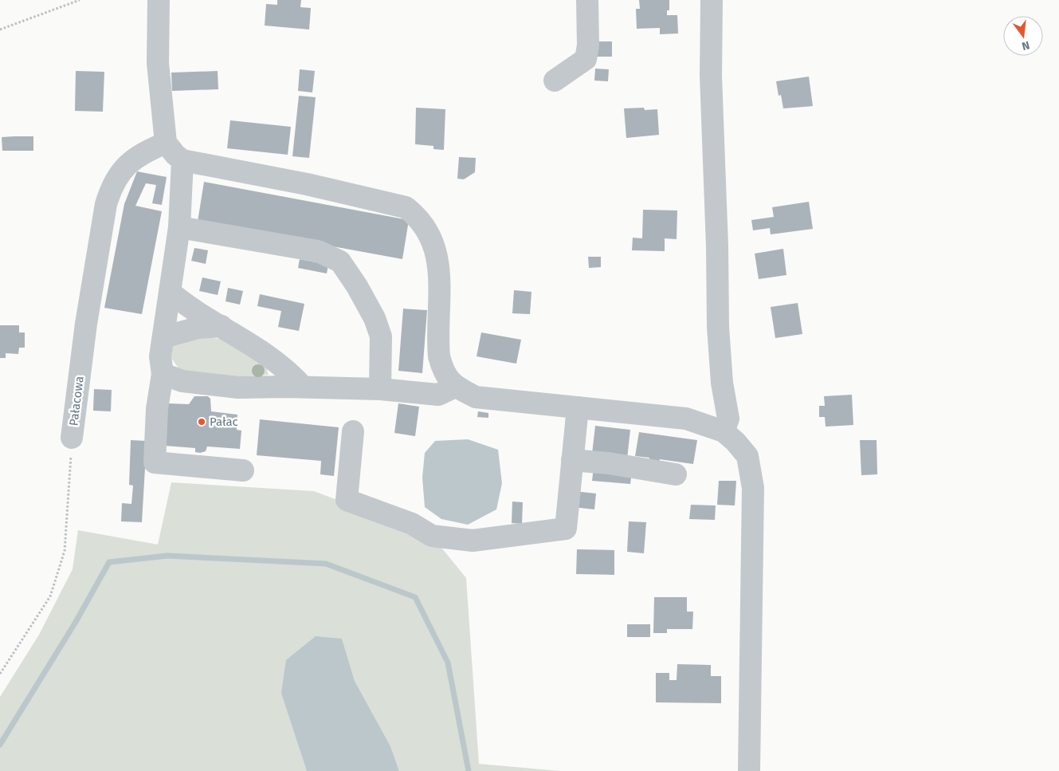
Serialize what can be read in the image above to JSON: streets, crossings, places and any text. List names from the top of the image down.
{
  "streets": {
    "street": ["Pałacowa"]
  },
  "places": ["Pałac"],
  "north": "bottom"
}
